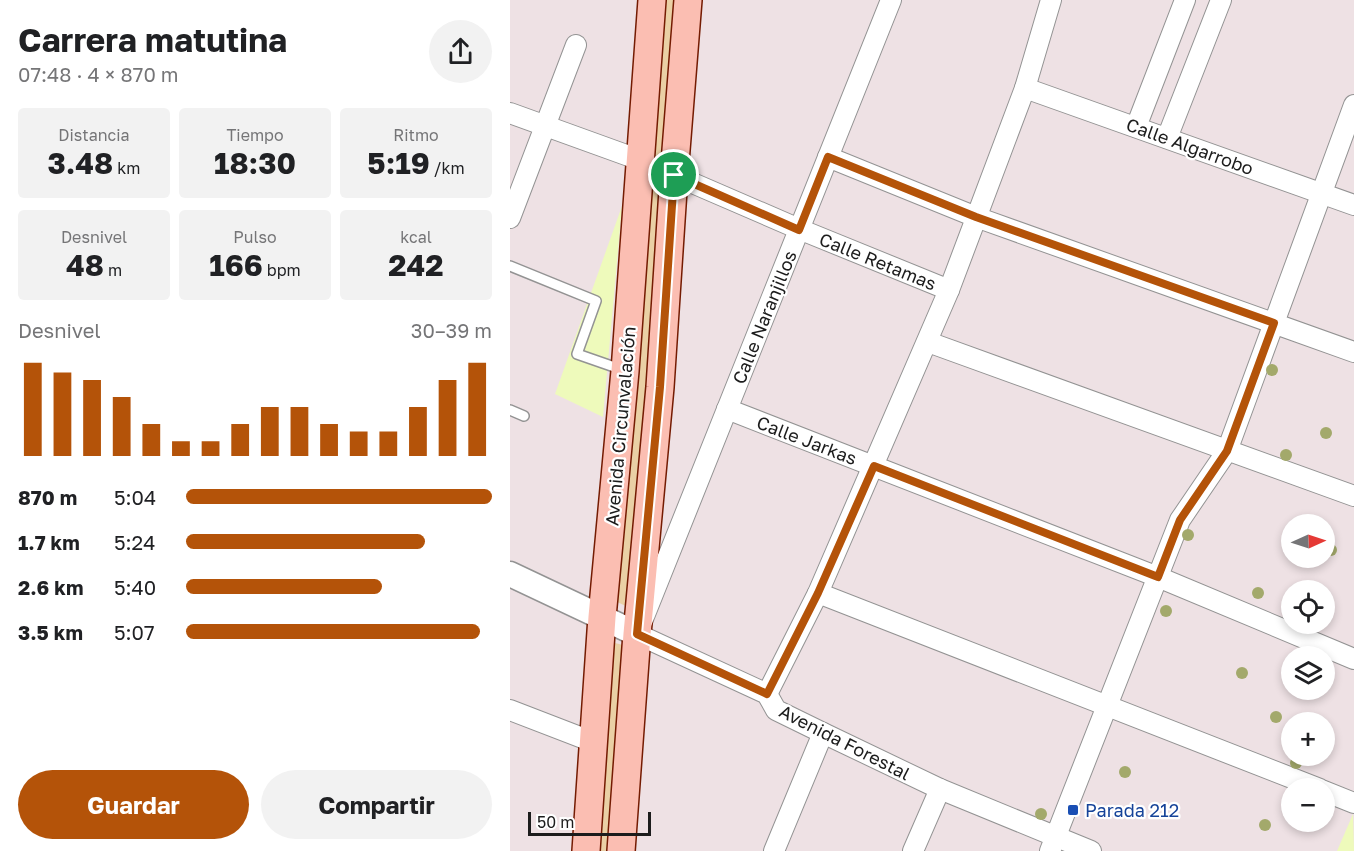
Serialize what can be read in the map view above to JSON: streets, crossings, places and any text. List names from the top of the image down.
{
  "streets": {
    "main road": ["Avenida Circunvalación"],
    "street": [
      "Calle Algarrobo",
      "Calle Retamas",
      "Calle Naranjillos",
      "Calle Jarkas",
      "Avenida Forestal"
    ]
  },
  "crossings": [
    ["Calle Retamas", "Calle Naranjillos"],
    ["Calle Retamas", "Avenida Circunvalación"],
    ["Calle Naranjillos", "Avenida Circunvalación"],
    ["Calle Naranjillos", "Calle Jarkas"],
    ["Calle Naranjillos", "Avenida Forestal"],
    ["Avenida Circunvalación", "Avenida Forestal"]
  ],
  "places": {
    "transit": ["Parada 212"]
  },
  "scale_bar": "50 m",
  "north": "right",
  "page": {
    "heading": ["Carrera matutina", "07:48 · 4 × 870 m"],
    "stats": [
      ["Distancia", "3.48 km"],
      ["Tiempo", "18:30"],
      ["Ritmo", "5:19 /km"],
      ["Desnivel", "48 m"],
      ["Pulso", "166 bpm"],
      ["kcal", "242"]
    ],
    "chart": ["Desnivel", "30–39 m"],
    "list": [
      {
        "name": "870 m",
        "note": "5:04"
      },
      {
        "name": "1.7 km",
        "note": "5:24"
      },
      {
        "name": "2.6 km",
        "note": "5:40"
      },
      {
        "name": "3.5 km",
        "note": "5:07"
      }
    ],
    "map_buttons": ["+", "−"],
    "buttons": ["Guardar", "Compartir"],
    "scale": "50 m"
  }
}
